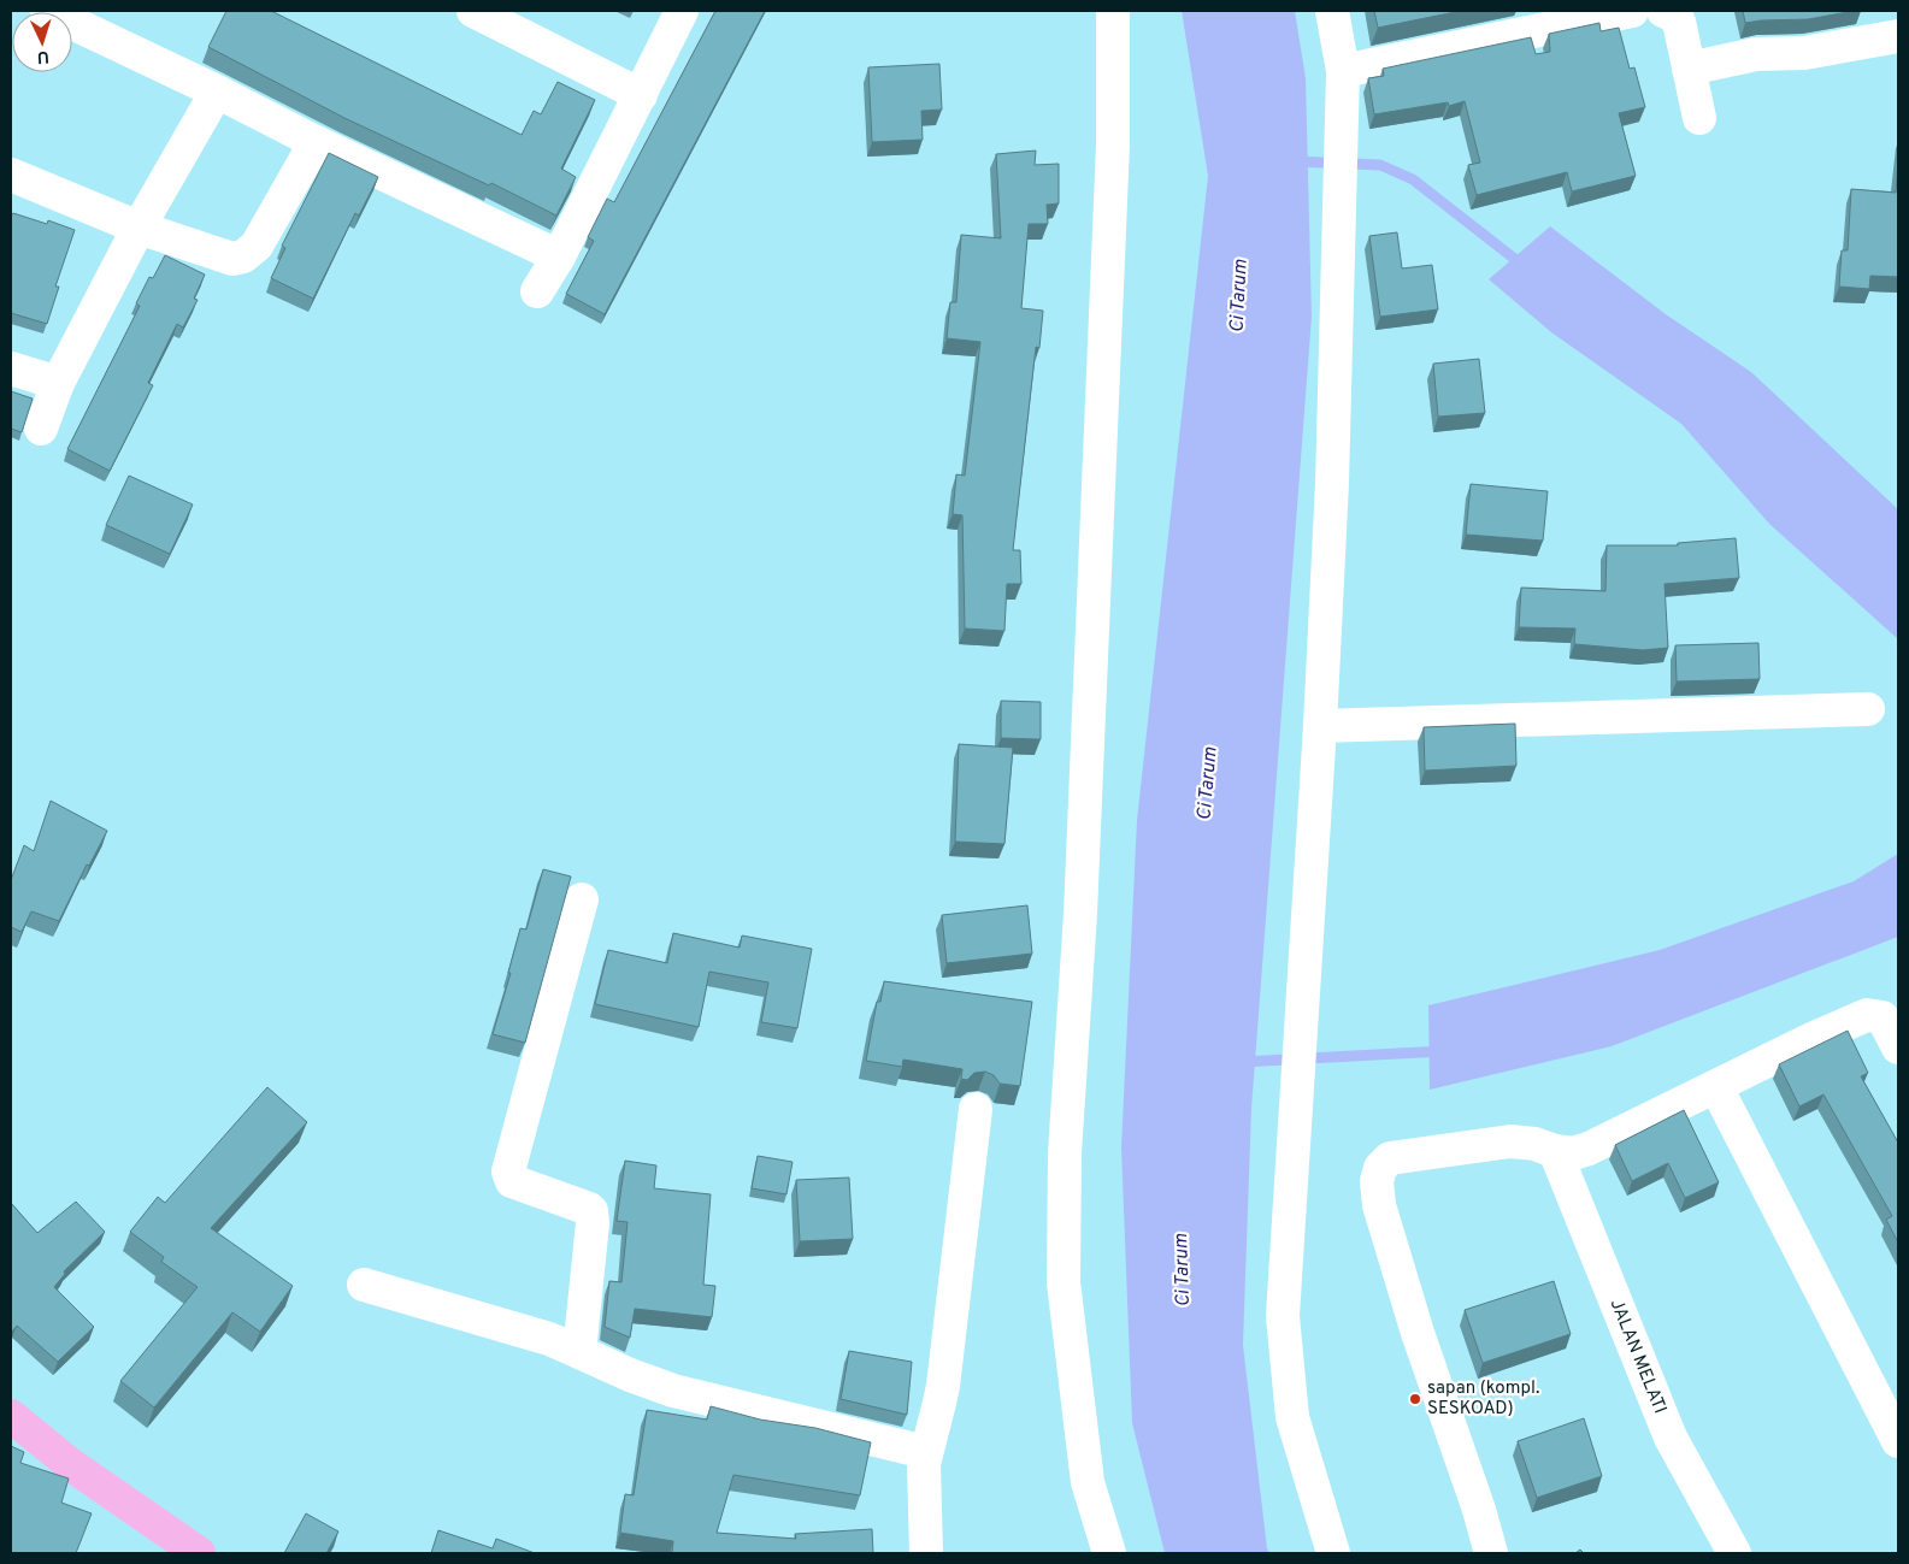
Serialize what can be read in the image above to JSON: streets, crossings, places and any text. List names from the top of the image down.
{
  "streets": {
    "street": ["JALAN MELATI"]
  },
  "water": ["Ci Tarum"],
  "places": ["sapan (kompl. SESKOAD)"],
  "north": "bottom"
}
